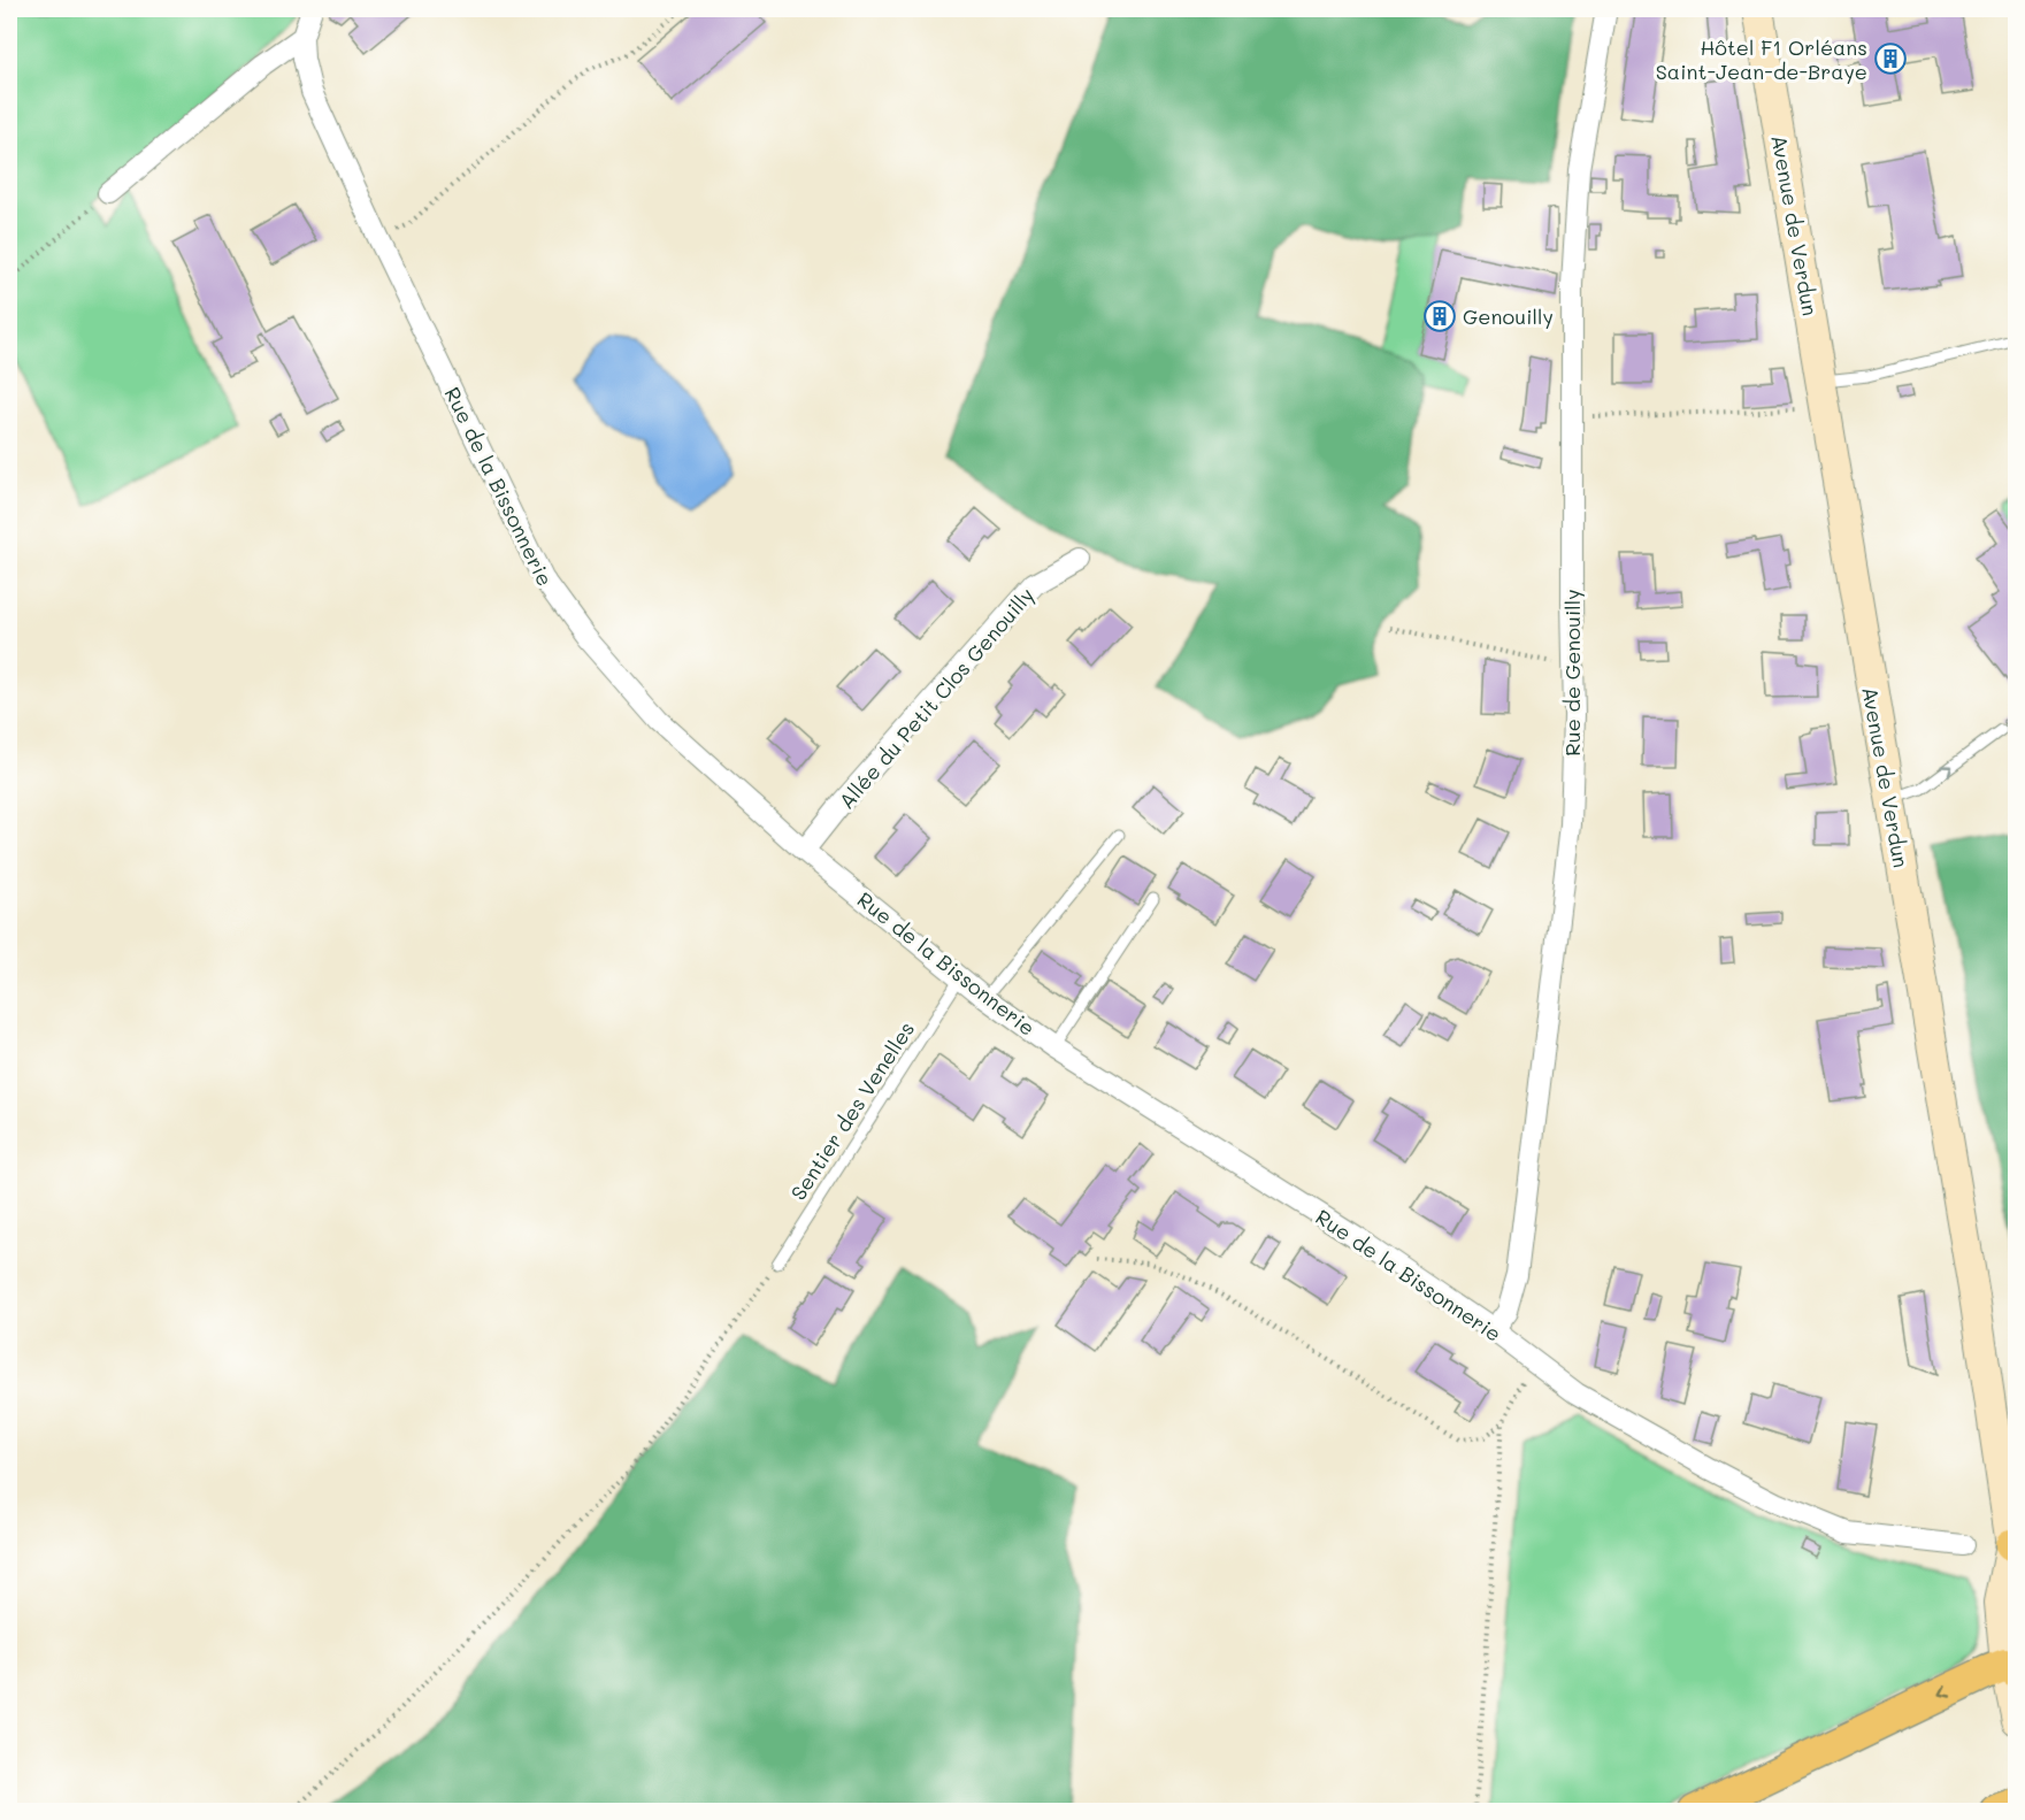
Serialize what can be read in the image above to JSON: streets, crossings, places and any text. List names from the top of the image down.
{
  "streets": {
    "main road": ["Avenue de Verdun"],
    "street": ["Rue de la Bissonnerie", "Rue de Genouilly", "Allée du Petit Clos Genouilly"],
    "lane": ["Sentier des Venelles"]
  },
  "crossings": [
    ["Rue de la Bissonnerie", "Rue de Genouilly"],
    ["Rue de la Bissonnerie", "Allée du Petit Clos Genouilly"],
    ["Rue de la Bissonnerie", "Sentier des Venelles"]
  ],
  "places": {
    "building": ["Hôtel F1 Orléans Saint-Jean-de-Braye", "Genouilly"]
  }
}
